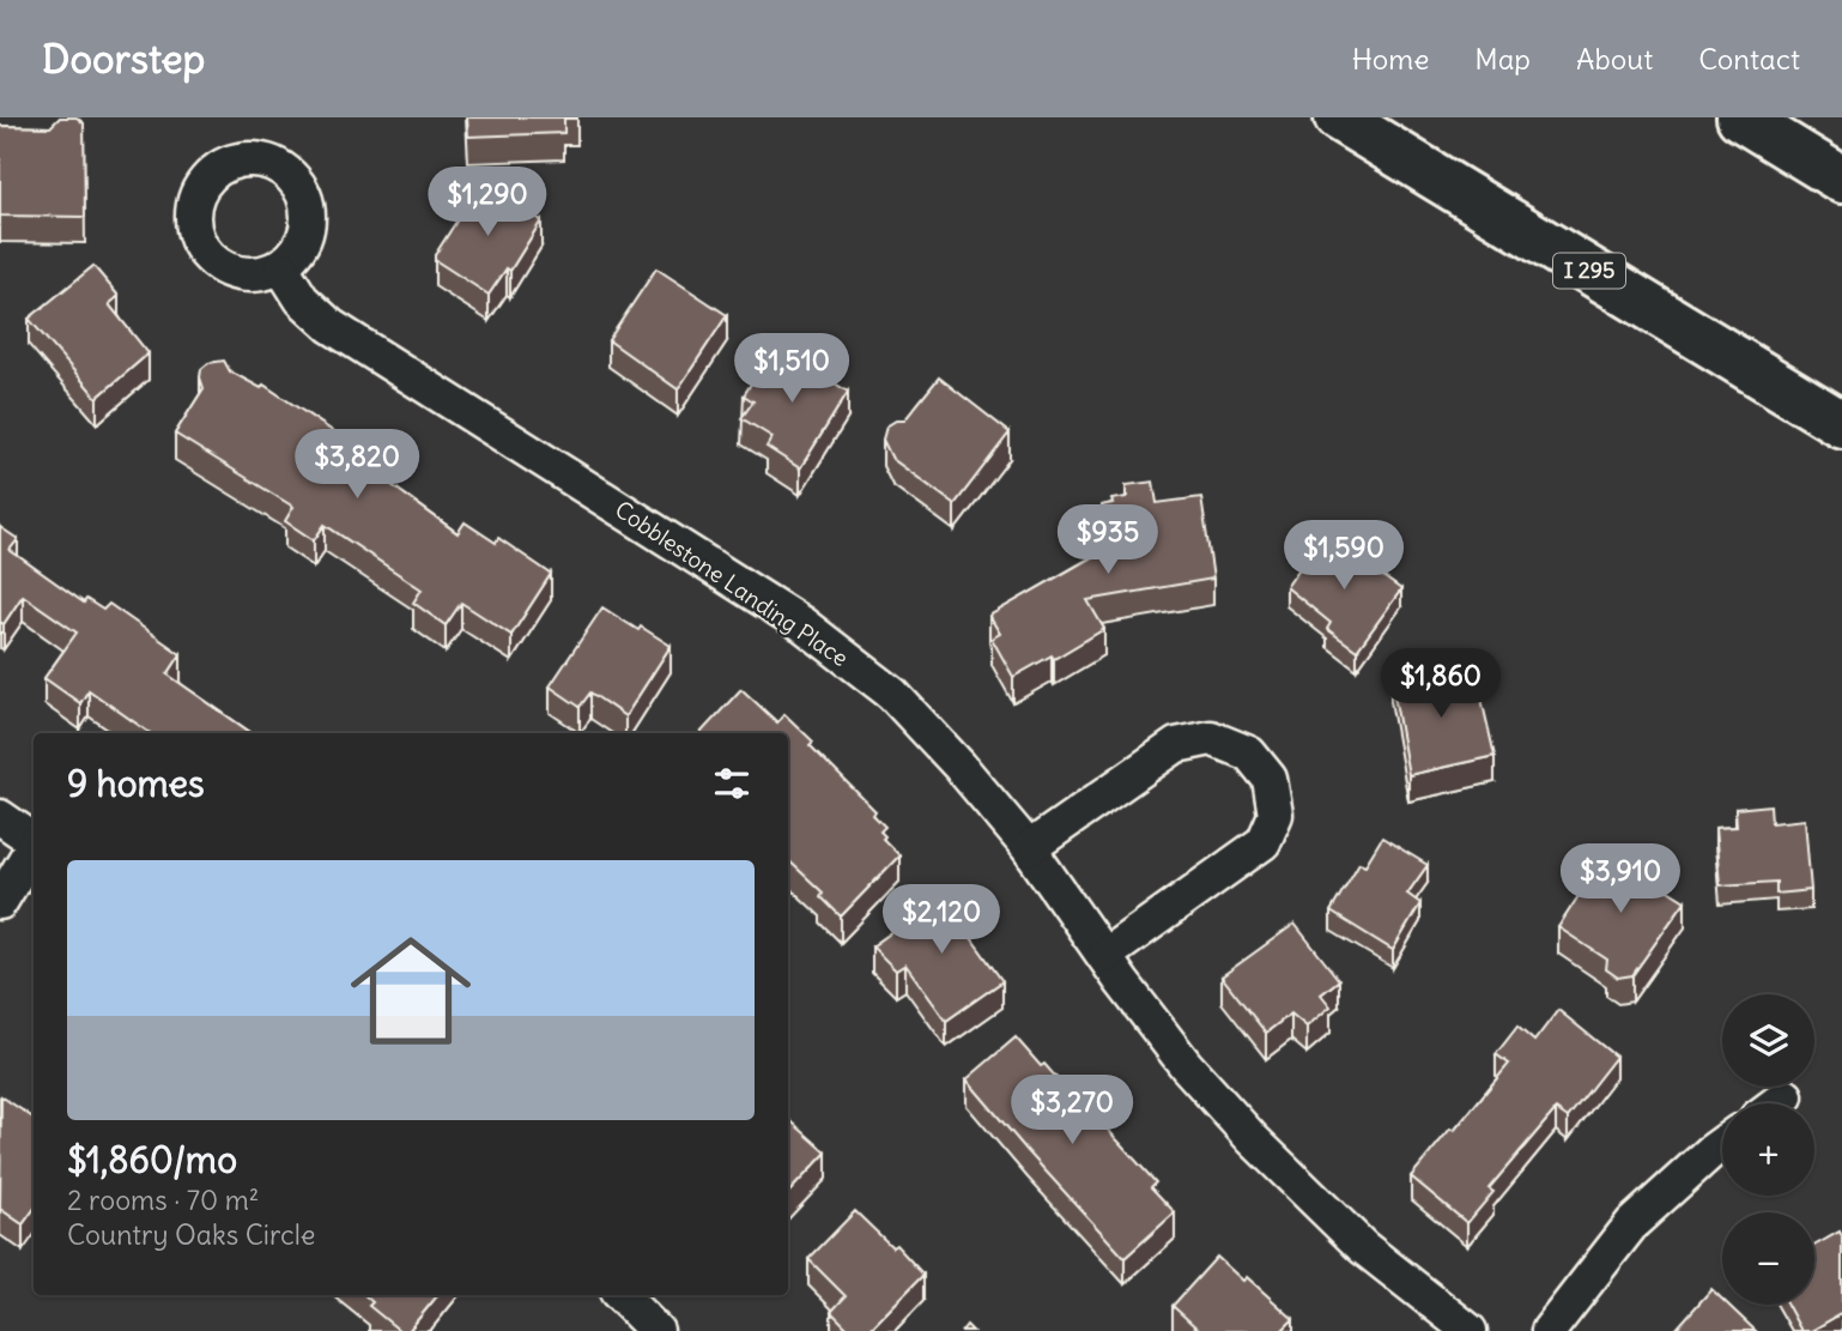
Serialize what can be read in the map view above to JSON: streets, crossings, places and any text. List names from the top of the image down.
{
  "streets": {
    "highway": ["I 295"],
    "street": ["Cobblestone Landing Place"]
  },
  "page": {
    "header": "Doorstep",
    "nav": [
      "Home",
      "Map",
      "About",
      "Contact"
    ],
    "price": [
      "$1,290",
      "$1,510",
      "$3,820",
      "$935",
      "$1,590",
      "$1,860",
      "$3,910",
      "$2,120",
      "$3,270"
    ],
    "heading": "9 homes",
    "list": [
      {
        "name": "$1,860/mo",
        "note": "2 rooms · 70 m² · Country Oaks Circle"
      }
    ],
    "map_buttons": ["+", "−"]
  }
}
